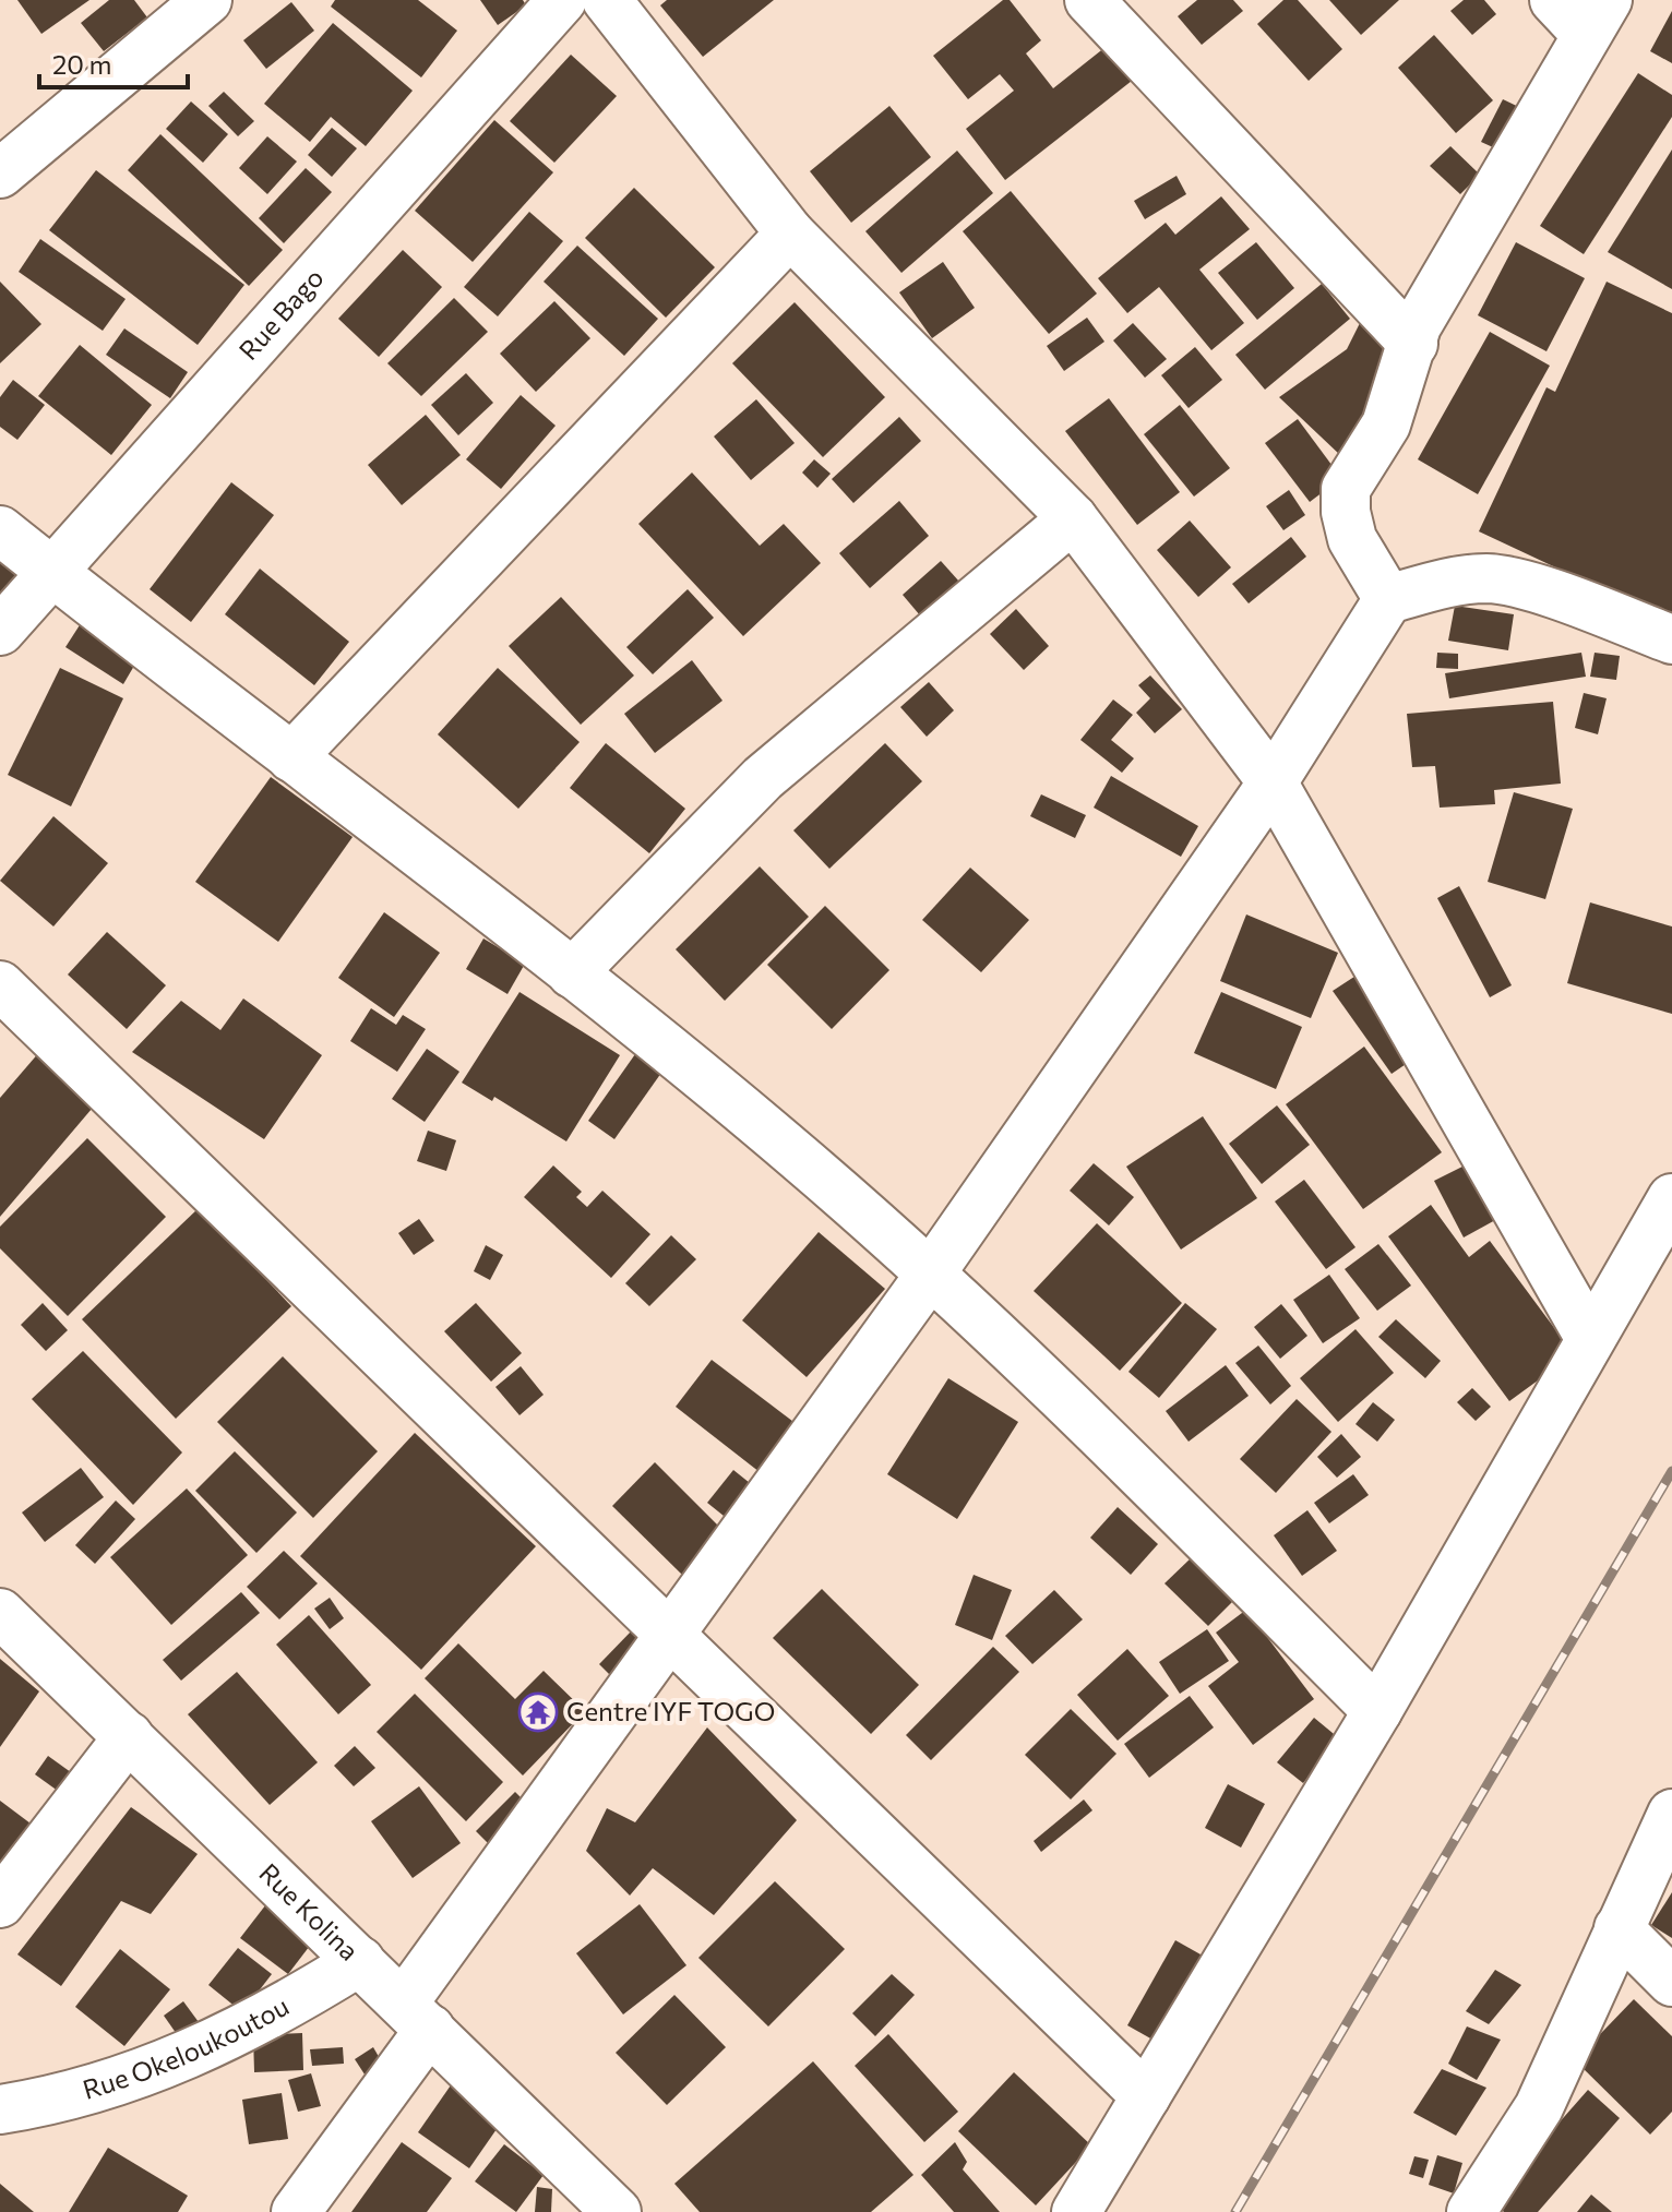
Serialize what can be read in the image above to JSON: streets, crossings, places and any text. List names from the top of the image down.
{
  "streets": {
    "street": ["Rue Bago", "Rue Kolina", "Rue Okeloukoutou"]
  },
  "crossings": [
    ["Rue Kolina", "Rue Okeloukoutou"]
  ],
  "places": {
    "temple": ["Centre IYF TOGO"]
  },
  "scale_bar": "20 m"
}
